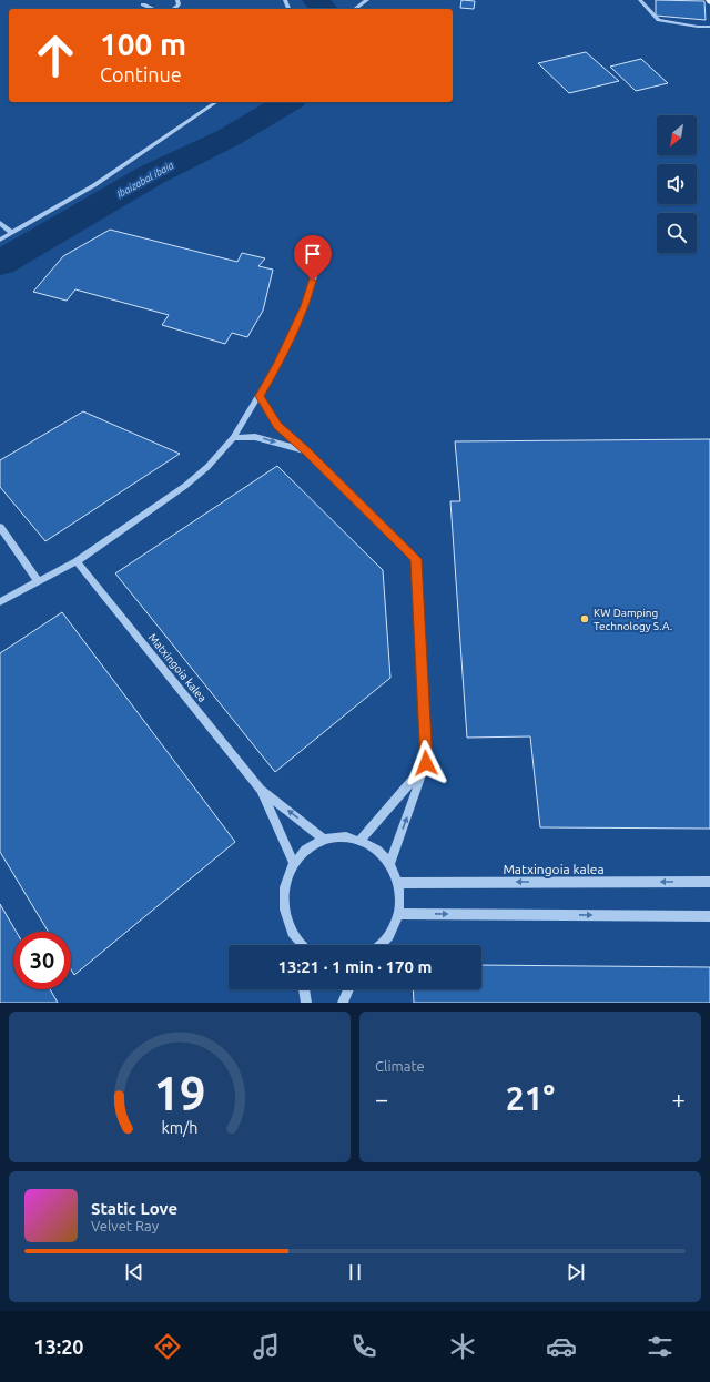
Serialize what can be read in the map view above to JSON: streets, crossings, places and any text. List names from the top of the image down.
{
  "streets": {
    "street": ["Matxingoia kalea"]
  },
  "water": ["Ibaizabal ibaia"],
  "places": ["KW Damping Technology S.A."],
  "north": "bottom left",
  "page": {
    "turn": ["100 m", "Continue"],
    "limit": "30",
    "trip": "13:21 · 1 min · 170 m",
    "tile": "Climate",
    "heat": ["−", "21°", "+"],
    "song": ["Static Love", "Velvet Ray"],
    "tabs": "13:20",
    "gauge": ["19", "km/h"]
  }
}
